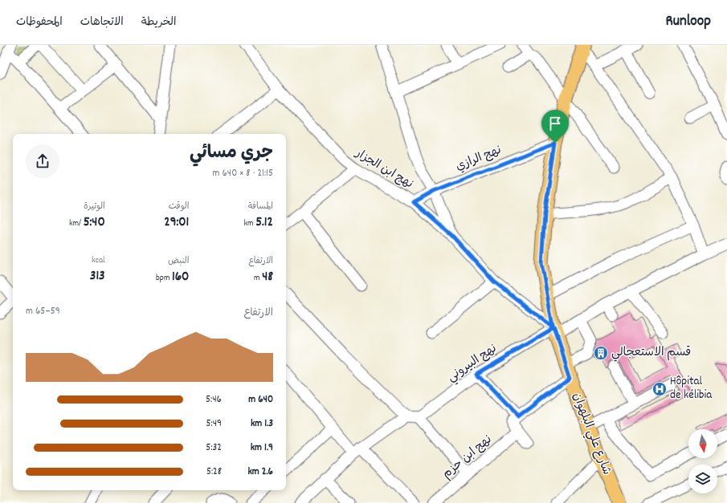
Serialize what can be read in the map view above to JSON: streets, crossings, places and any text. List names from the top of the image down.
{
  "streets": {
    "main road": ["شارع علي البلهوان"],
    "street": [
      "نهج الرازي",
      "نهج ابن الجزار",
      "نهج البيروني",
      "نهج ابن حزم"
    ]
  },
  "crossings": [
    ["نهج الرازي", "نهج ابن الجزار"],
    ["نهج الرازي", "شارع علي البلهوان"],
    ["نهج ابن الجزار", "نهج البيروني"],
    ["نهج ابن الجزار", "شارع علي البلهوان"],
    ["نهج البيروني", "شارع علي البلهوان"]
  ],
  "places": {
    "building": ["قسم الاستعجالي"],
    "hospital": ["Hôpital de kélibia"]
  },
  "north": "bottom",
  "page": {
    "header": "Runloop",
    "nav": ["الخريطة", "الاتجاهات", "المحفوظات"],
    "heading": ["جري مسائي", "21:15 · 8 × 640 m"],
    "stats": [
      ["المسافة", "5.12 km"],
      ["الوقت", "29:01"],
      ["الوتيرة", "5:40 /km"],
      ["الارتفاع", "48 m"],
      ["النبض", "160 bpm"],
      ["kcal", "313"]
    ],
    "chart": ["الارتفاع", "59–65 m"],
    "list": [
      {
        "name": "640 m",
        "note": "5:46"
      },
      {
        "name": "1.3 km",
        "note": "5:49"
      },
      {
        "name": "1.9 km",
        "note": "5:32"
      },
      {
        "name": "2.6 km",
        "note": "5:28"
      }
    ]
  }
}
